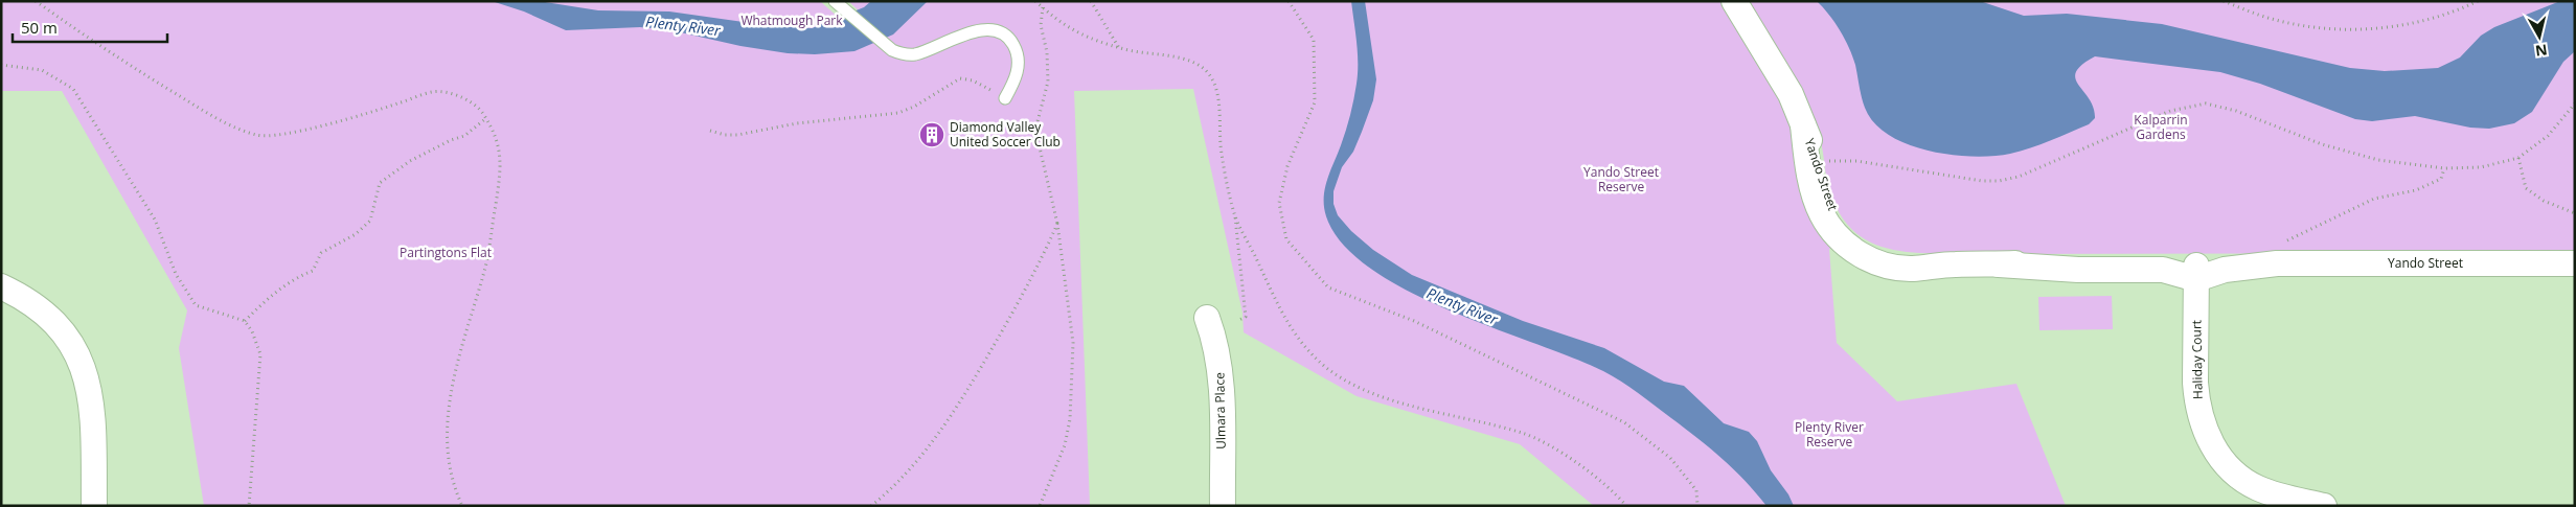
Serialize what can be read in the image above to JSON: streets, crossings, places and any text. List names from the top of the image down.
{
  "streets": {
    "street": ["Yando Street", "Haliday Court", "Ulmara Place"]
  },
  "crossings": [
    ["Yando Street", "Haliday Court"]
  ],
  "water": ["Plenty River"],
  "parks": [
    "Whatmough Park",
    "Kalparrin Gardens",
    "Yando Street Reserve",
    "Partingtons Flat",
    "Plenty River Reserve"
  ],
  "places": {
    "building": ["Diamond Valley United Soccer Club"]
  },
  "scale_bar": "50 m",
  "north": "bottom"
}
